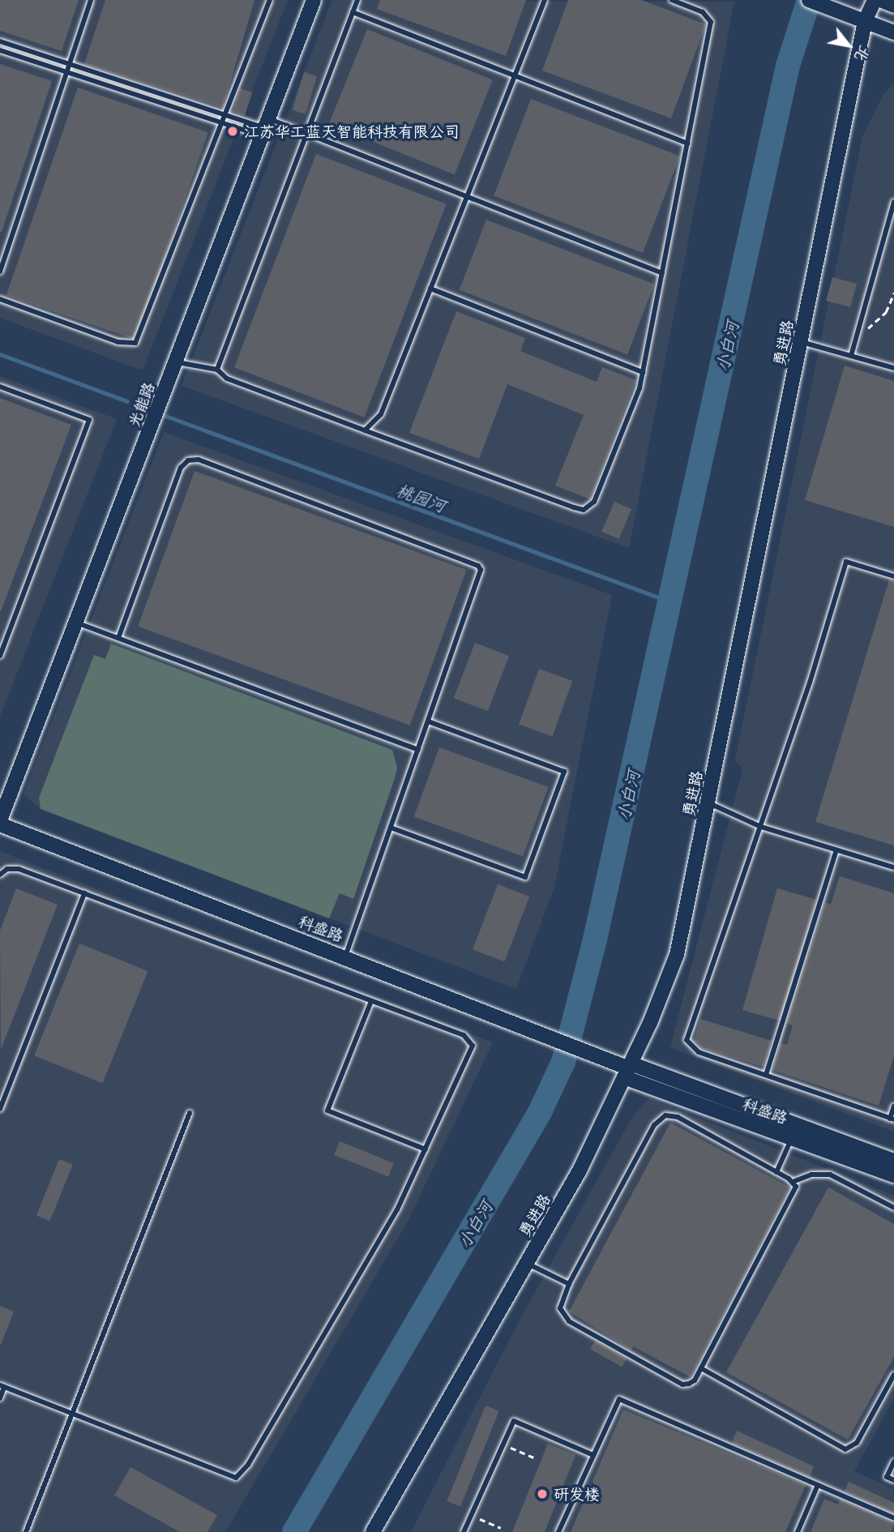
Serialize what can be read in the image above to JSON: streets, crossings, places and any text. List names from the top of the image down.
{
  "streets": {
    "street": ["勇进路", "光能路", "科盛路"]
  },
  "crossings": [
    ["勇进路", "科盛路"],
    ["光能路", "科盛路"]
  ],
  "water": ["小白河", "桃园河"],
  "places": ["江苏华工蓝天智能科技有限公司", "研发楼"],
  "north": "bottom right"
}
